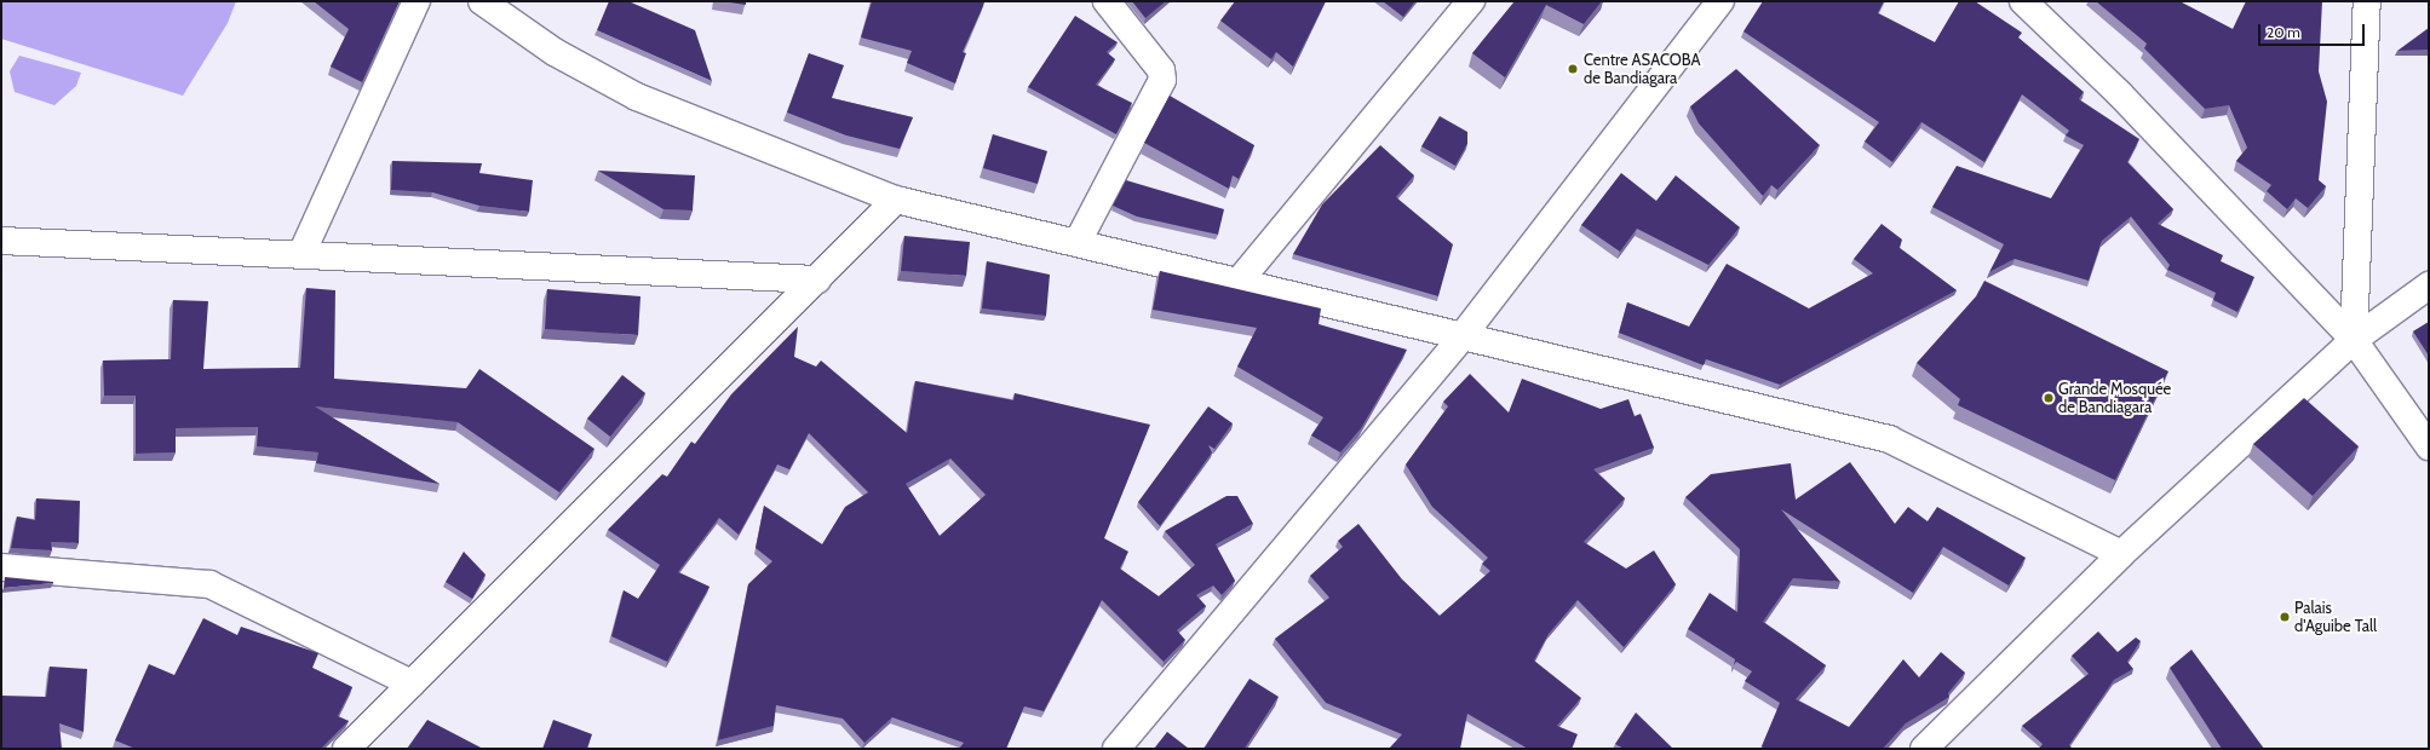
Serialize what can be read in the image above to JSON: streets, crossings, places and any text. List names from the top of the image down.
{
  "places": ["Centre ASACOBA de Bandiagara", "Grande Mosquée de Bandiagara", "Palais d'Aguibe Tall"],
  "scale_bar": "20 m"
}
